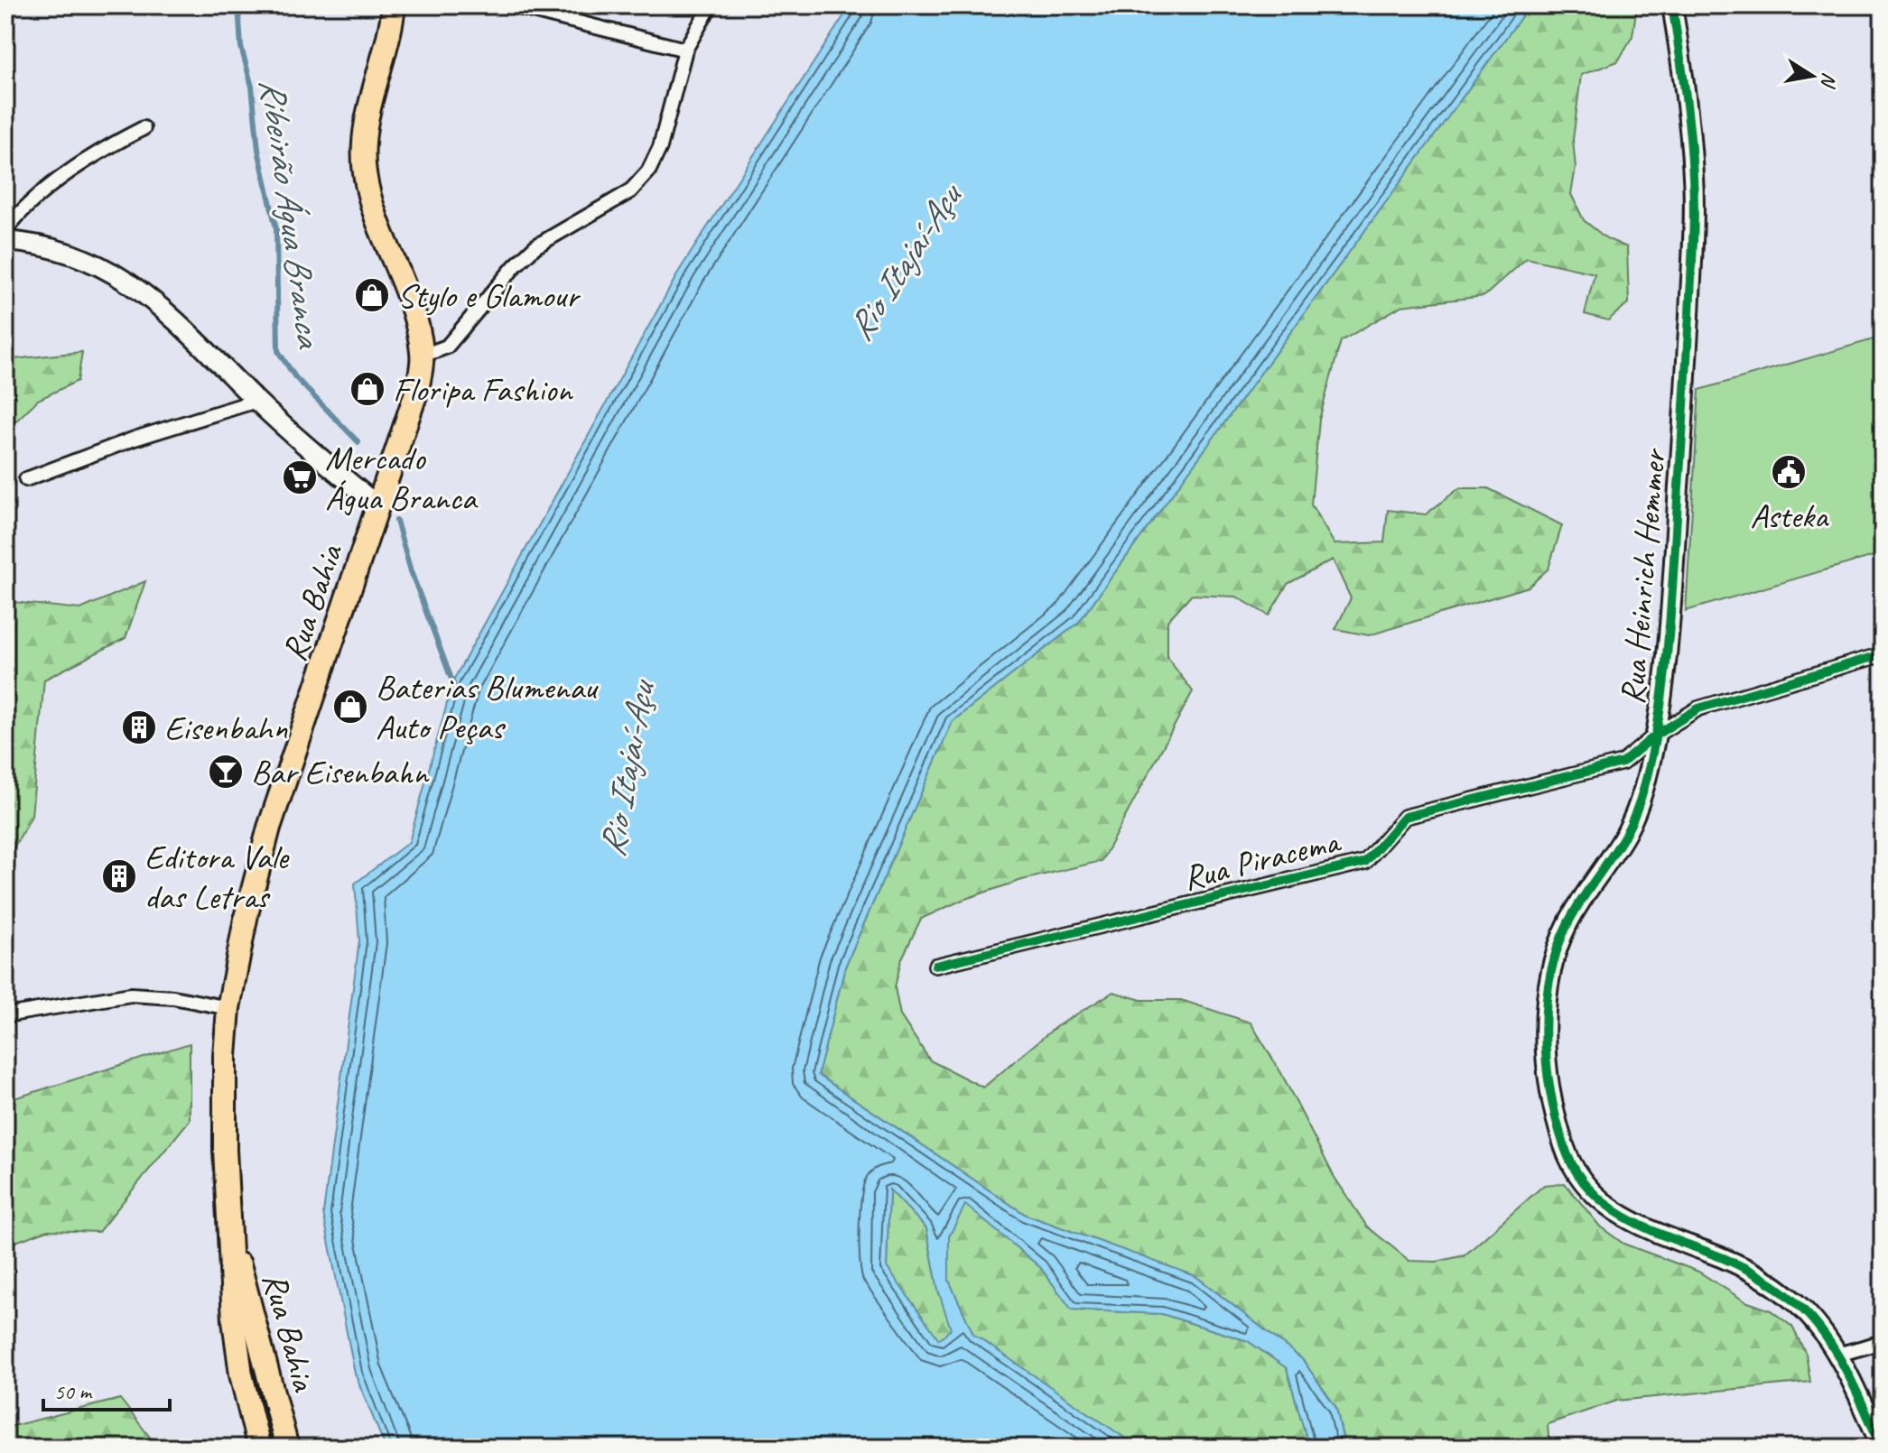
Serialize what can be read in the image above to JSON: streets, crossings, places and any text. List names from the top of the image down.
{
  "streets": {
    "main road": ["Rua Bahia"],
    "street": ["Rua Heinrich Hemmer", "Rua Piracema"]
  },
  "crossings": [
    ["Rua Heinrich Hemmer", "Rua Piracema"]
  ],
  "water": ["Ribeirão Água Branca", "Rio Itajaí-Açu"],
  "places": {
    "shop": ["Stylo e Glamour", "Floripa Fashion", "Baterias Blumenau Auto Peças"],
    "public building": ["Asteka"],
    "supermarket": ["Mercado Água Branca"],
    "building": ["Eisenbahn", "Editora Vale das Letras"],
    "bar": ["Bar Eisenbahn"]
  },
  "scale_bar": "50 m",
  "north": "right"
}
